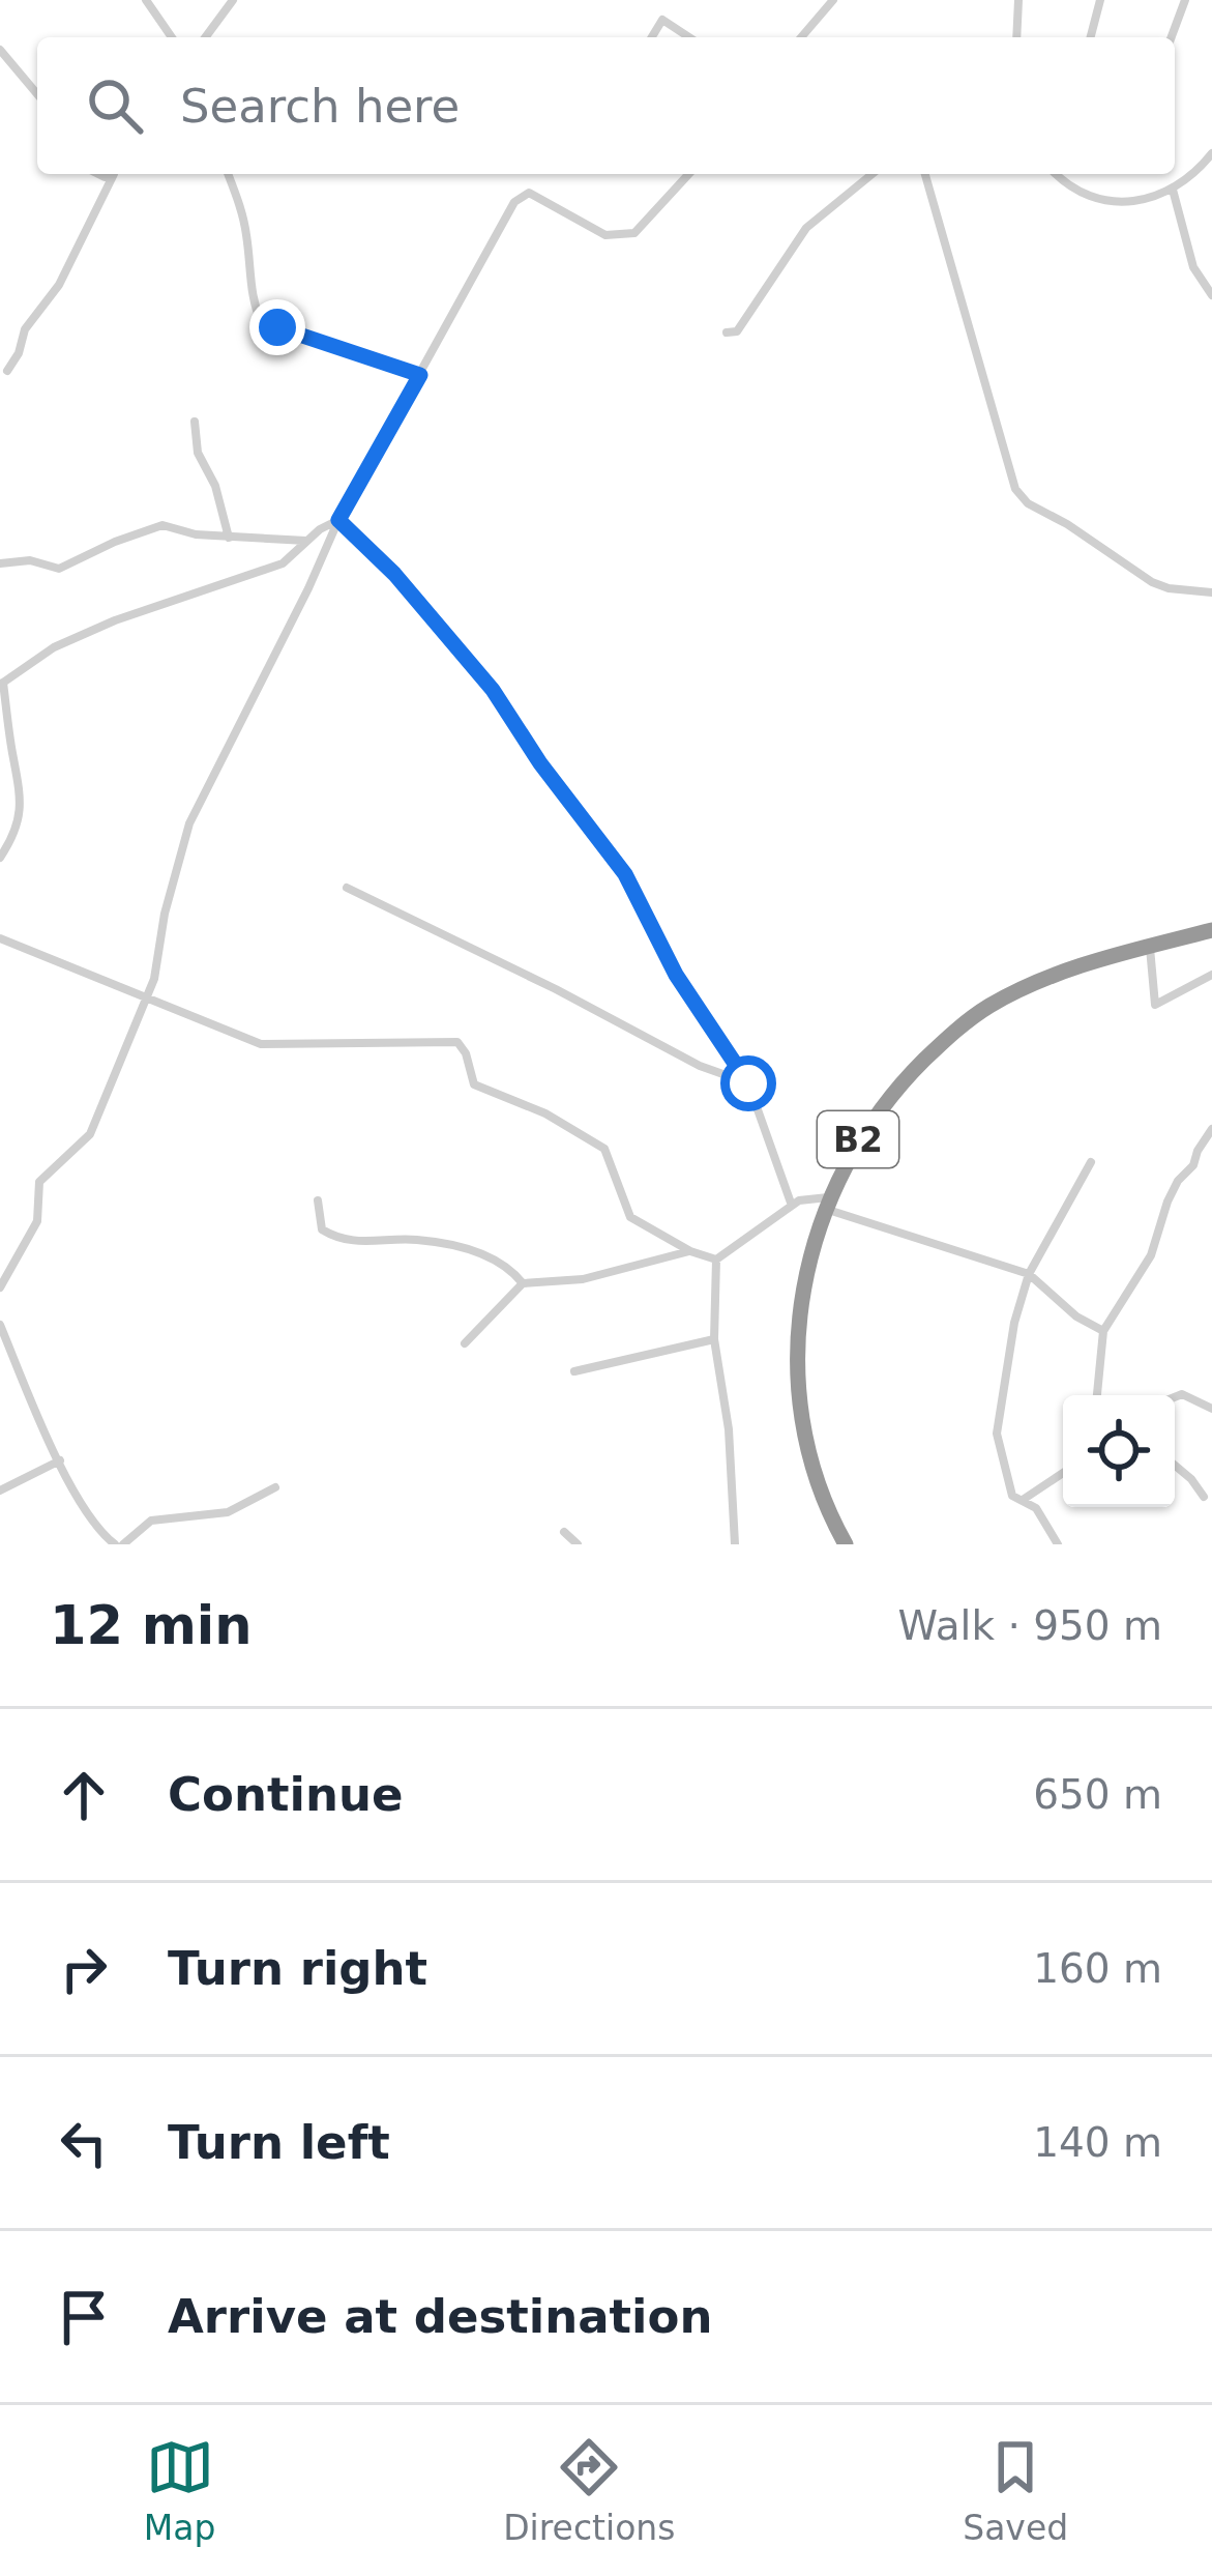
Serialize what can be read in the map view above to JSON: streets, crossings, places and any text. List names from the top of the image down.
{
  "streets": {
    "highway": ["B2"]
  },
  "page": {
    "search": "Search here",
    "heading": ["12 min", "Walk · 950 m"],
    "list": [
      ["Continue", "650 m"],
      ["Turn right", "160 m"],
      ["Turn left", "140 m"],
      "Arrive at destination"
    ],
    "nav": ["Map", "Directions", "Saved"]
  }
}
